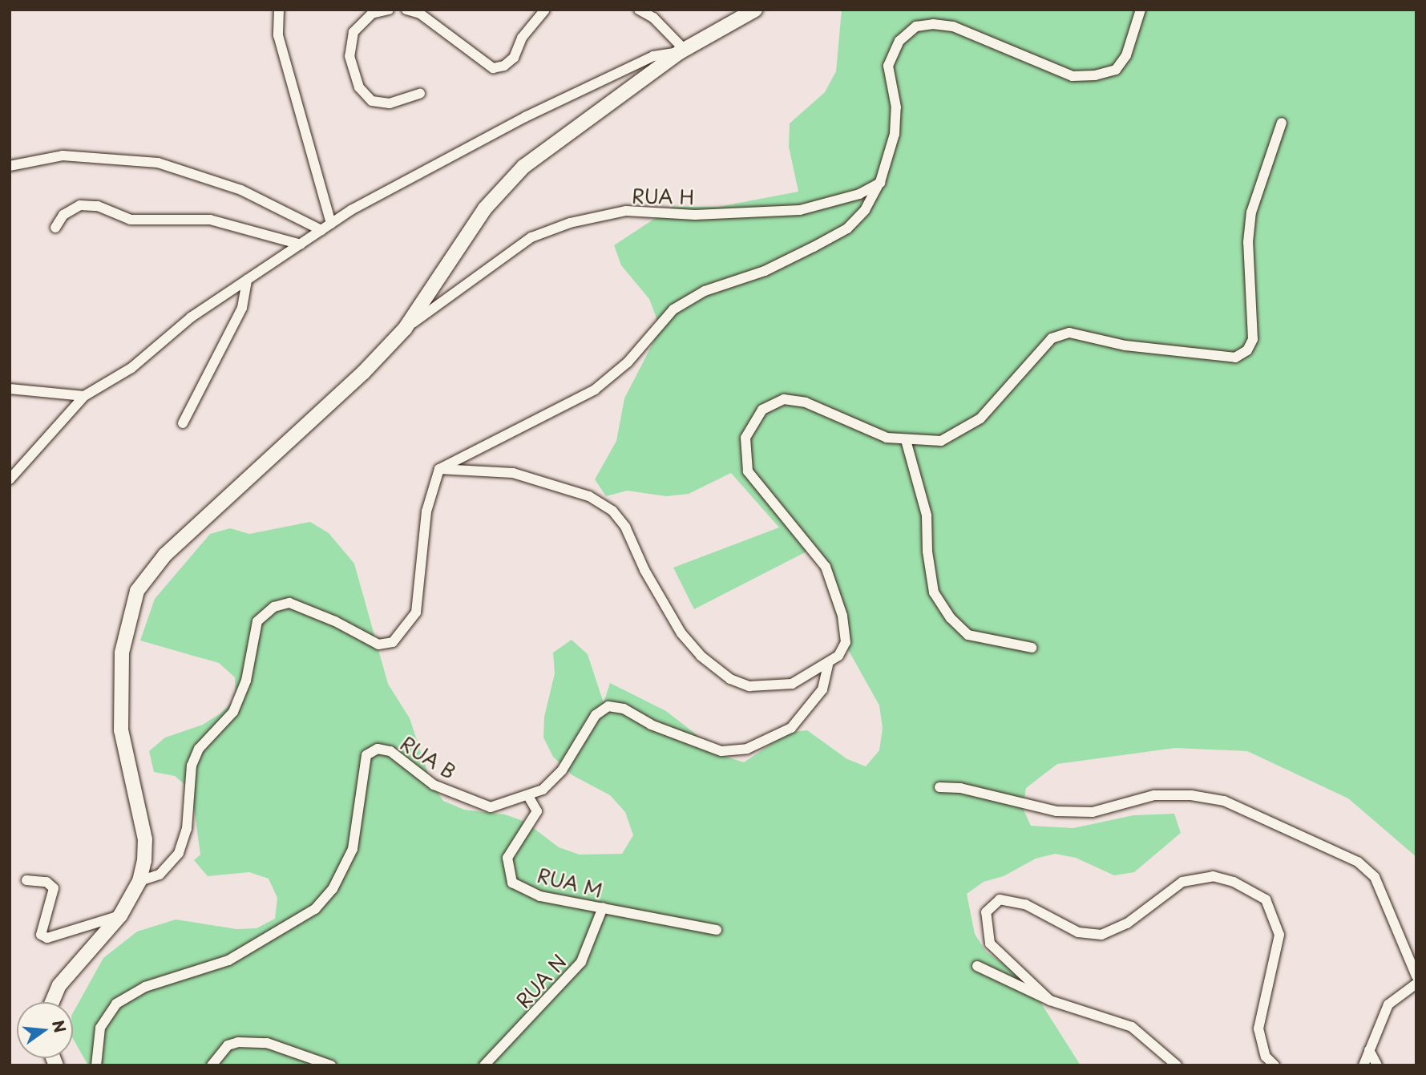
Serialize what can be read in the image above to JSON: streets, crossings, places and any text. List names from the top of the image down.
{
  "streets": {
    "street": [
      "RUA H",
      "RUA B",
      "RUA M",
      "RUA N"
    ]
  },
  "crossings": [
    ["RUA B", "RUA M"],
    ["RUA M", "RUA N"]
  ],
  "north": "right"
}
